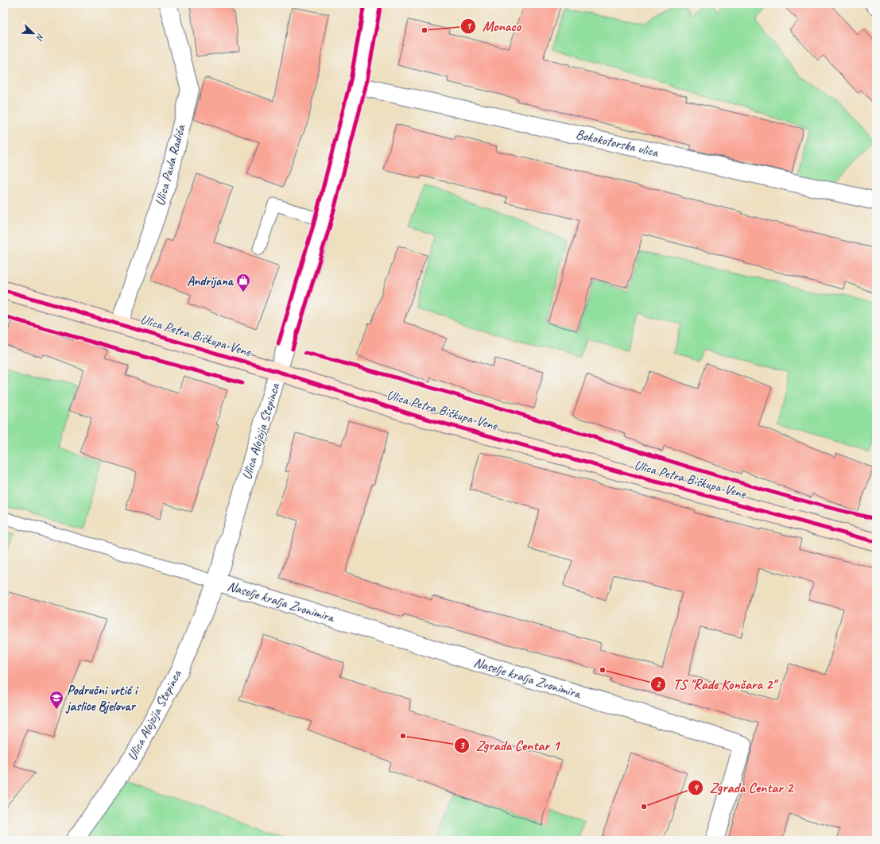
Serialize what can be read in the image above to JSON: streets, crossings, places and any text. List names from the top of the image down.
{
  "streets": {
    "main road": ["Ulica Petra Biškupa-Vene"],
    "street": [
      "Bokokotorska ulica",
      "Ulica Pavla Radića",
      "Ulica Alojzija Stepinca",
      "Naselje kralja Zvonimira"
    ]
  },
  "crossings": [
    ["Bokokotorska ulica", "Ulica Alojzija Stepinca"],
    ["Ulica Pavla Radića", "Ulica Petra Biškupa-Vene"],
    ["Ulica Petra Biškupa-Vene", "Ulica Alojzija Stepinca"],
    ["Ulica Alojzija Stepinca", "Naselje kralja Zvonimira"]
  ],
  "places": {
    "other": [
      "Monaco",
      "TS \"Rade Končara 2\"",
      "Zgrada Centar 1",
      "Zgrada Centar 2"
    ],
    "shop": ["Andrijana"],
    "school or university": ["Područni vrtić i jaslice Bjelovar"]
  },
  "north": "bottom right"
}
